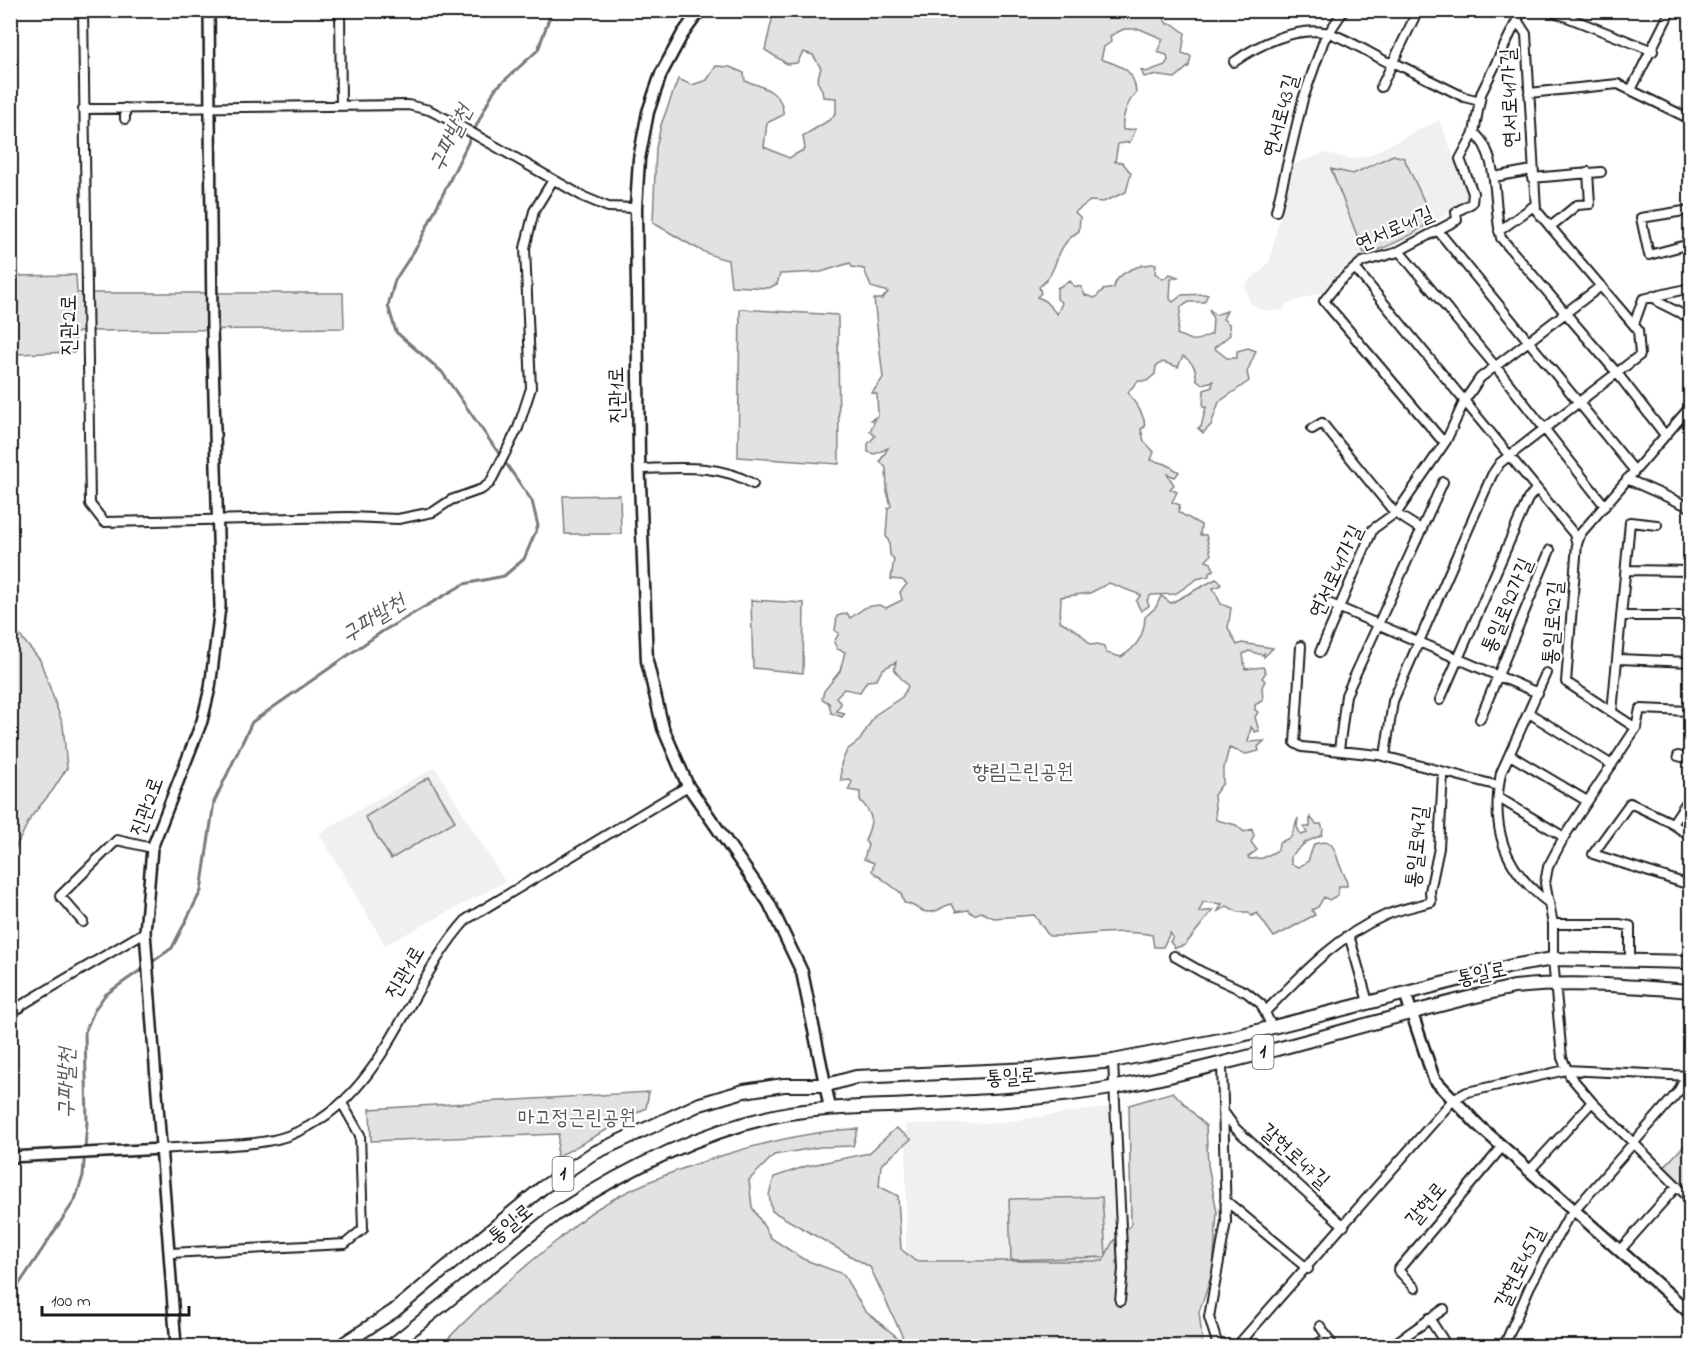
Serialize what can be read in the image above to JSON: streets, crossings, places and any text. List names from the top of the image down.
{
  "streets": {
    "main road": ["진관1로", "통일로", "1"],
    "street": [
      "연서로41가길",
      "연서로43길",
      "연서로41길",
      "진관2로",
      "통일로92가길",
      "통일로92길",
      "통일로94길",
      "갈현로47길",
      "갈현로",
      "갈현로45길"
    ]
  },
  "crossings": [
    ["연서로41가길", "연서로41길"],
    ["연서로41가길", "통일로92가길"],
    ["연서로43길", "연서로41길"],
    ["진관2로", "진관1로"],
    ["진관1로", "통일로"]
  ],
  "water": ["구파발천"],
  "parks": ["향림근린공원", "마고정근린공원"],
  "scale_bar": "100 m"
}
